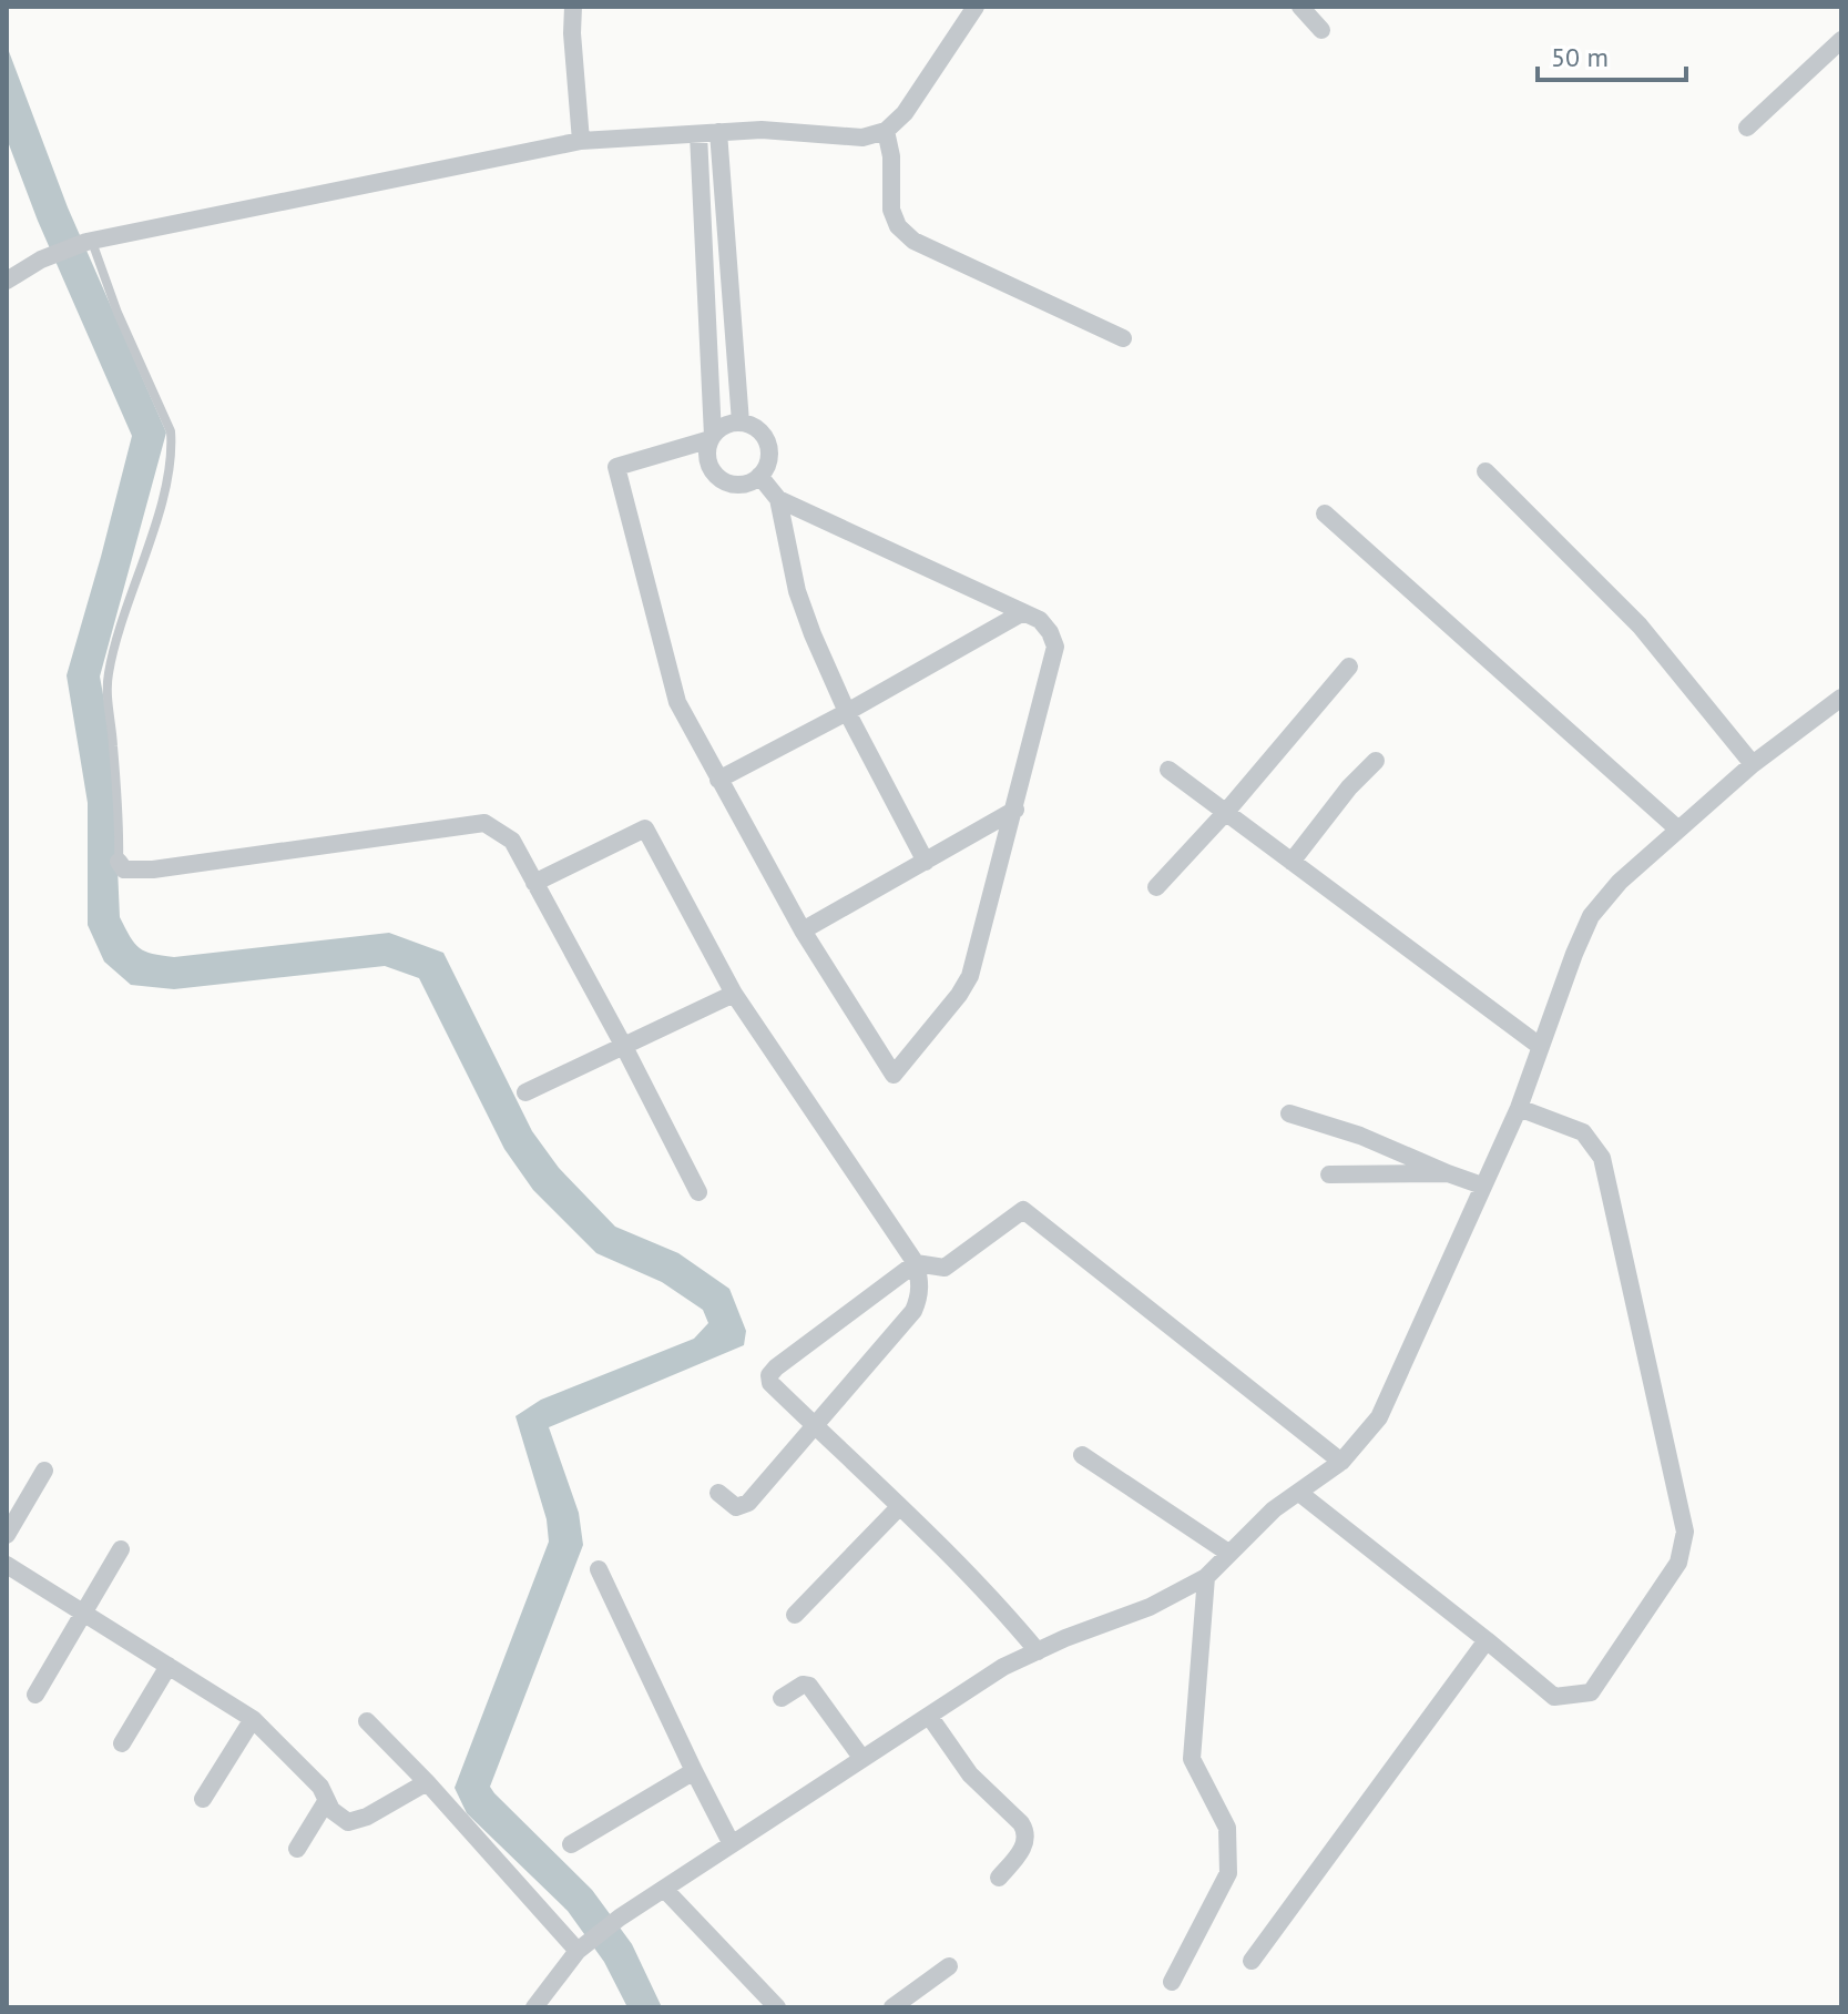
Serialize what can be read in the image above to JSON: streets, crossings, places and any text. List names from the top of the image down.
{
  "scale_bar": "50 m"
}
